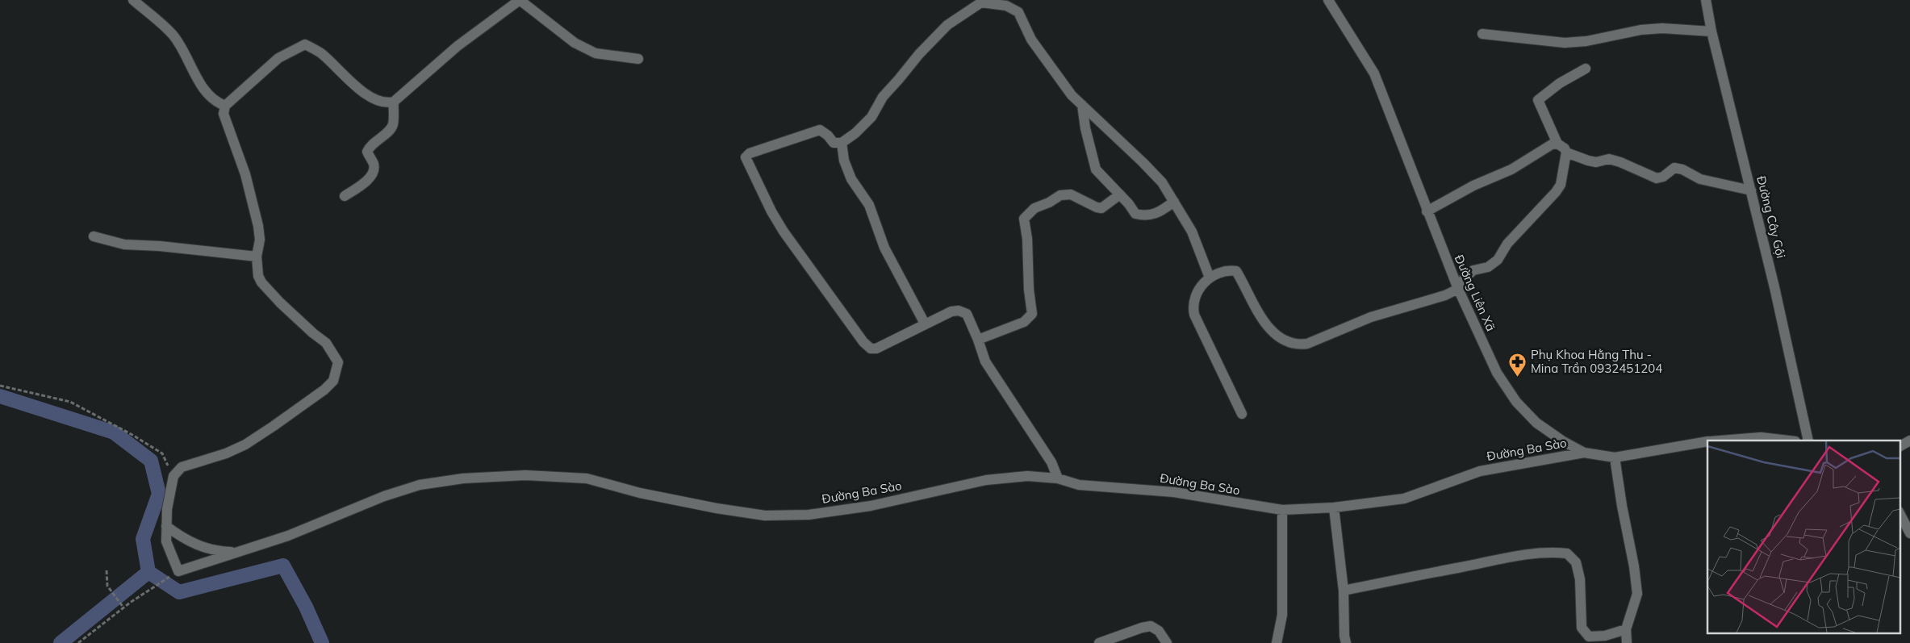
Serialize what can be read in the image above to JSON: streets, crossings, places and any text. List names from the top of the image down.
{
  "streets": {
    "street": ["Đường Cây Gội", "Đường Liên Xã", "Đường Ba Sào"]
  },
  "crossings": [
    ["Đường Liên Xã", "Đường Ba Sào"]
  ],
  "places": {
    "pharmacy": ["Phụ Khoa Hằng Thu - Mina Trần 0932451204"]
  }
}
